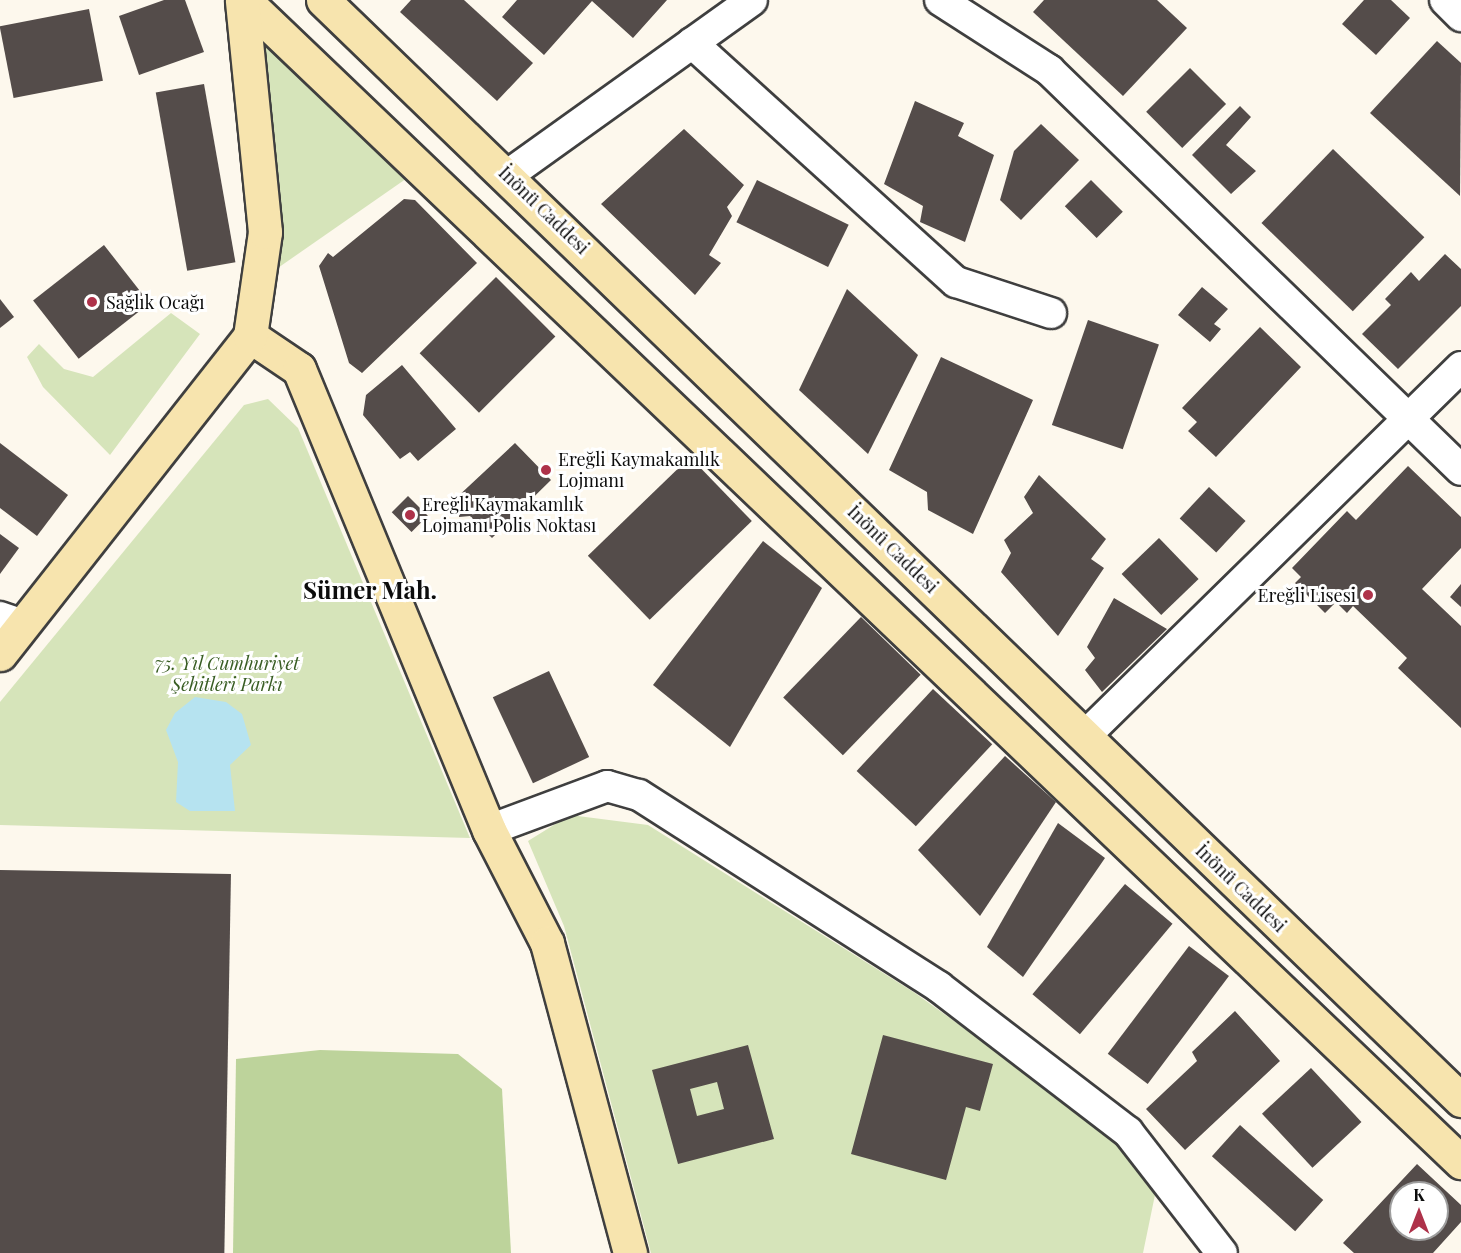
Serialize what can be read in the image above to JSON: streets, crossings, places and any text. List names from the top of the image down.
{
  "streets": {
    "main road": ["İnönü Caddesi"]
  },
  "districts": ["Sümer Mah."],
  "parks": ["75. Yıl Cumhuriyet Şehitleri Parkı"],
  "places": [
    "Sağlık Ocağı",
    "Ereğli Kaymakamlık Lojmanı",
    "Ereğli Kaymakamlık Lojmanı Polis Noktası",
    "Ereğli Lisesi"
  ],
  "north": "top"
}
